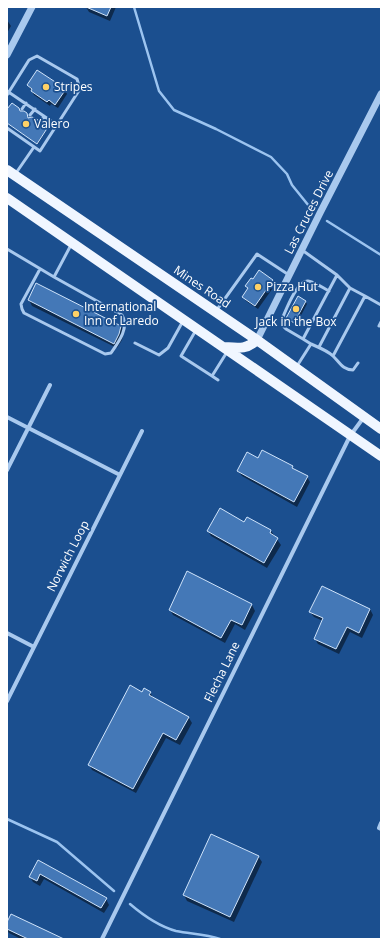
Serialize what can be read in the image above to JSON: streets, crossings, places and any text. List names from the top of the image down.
{
  "streets": {
    "main road": ["Mines Road"],
    "street": ["Las Cruces Drive", "Norwich Loop", "Flecha Lane"]
  },
  "crossings": [
    ["Las Cruces Drive", "Mines Road"],
    ["Mines Road", "Flecha Lane"]
  ],
  "places": [
    "Stripes",
    "Valero",
    "Pizza Hut",
    "Jack in the Box",
    "International Inn of Laredo"
  ]
}
